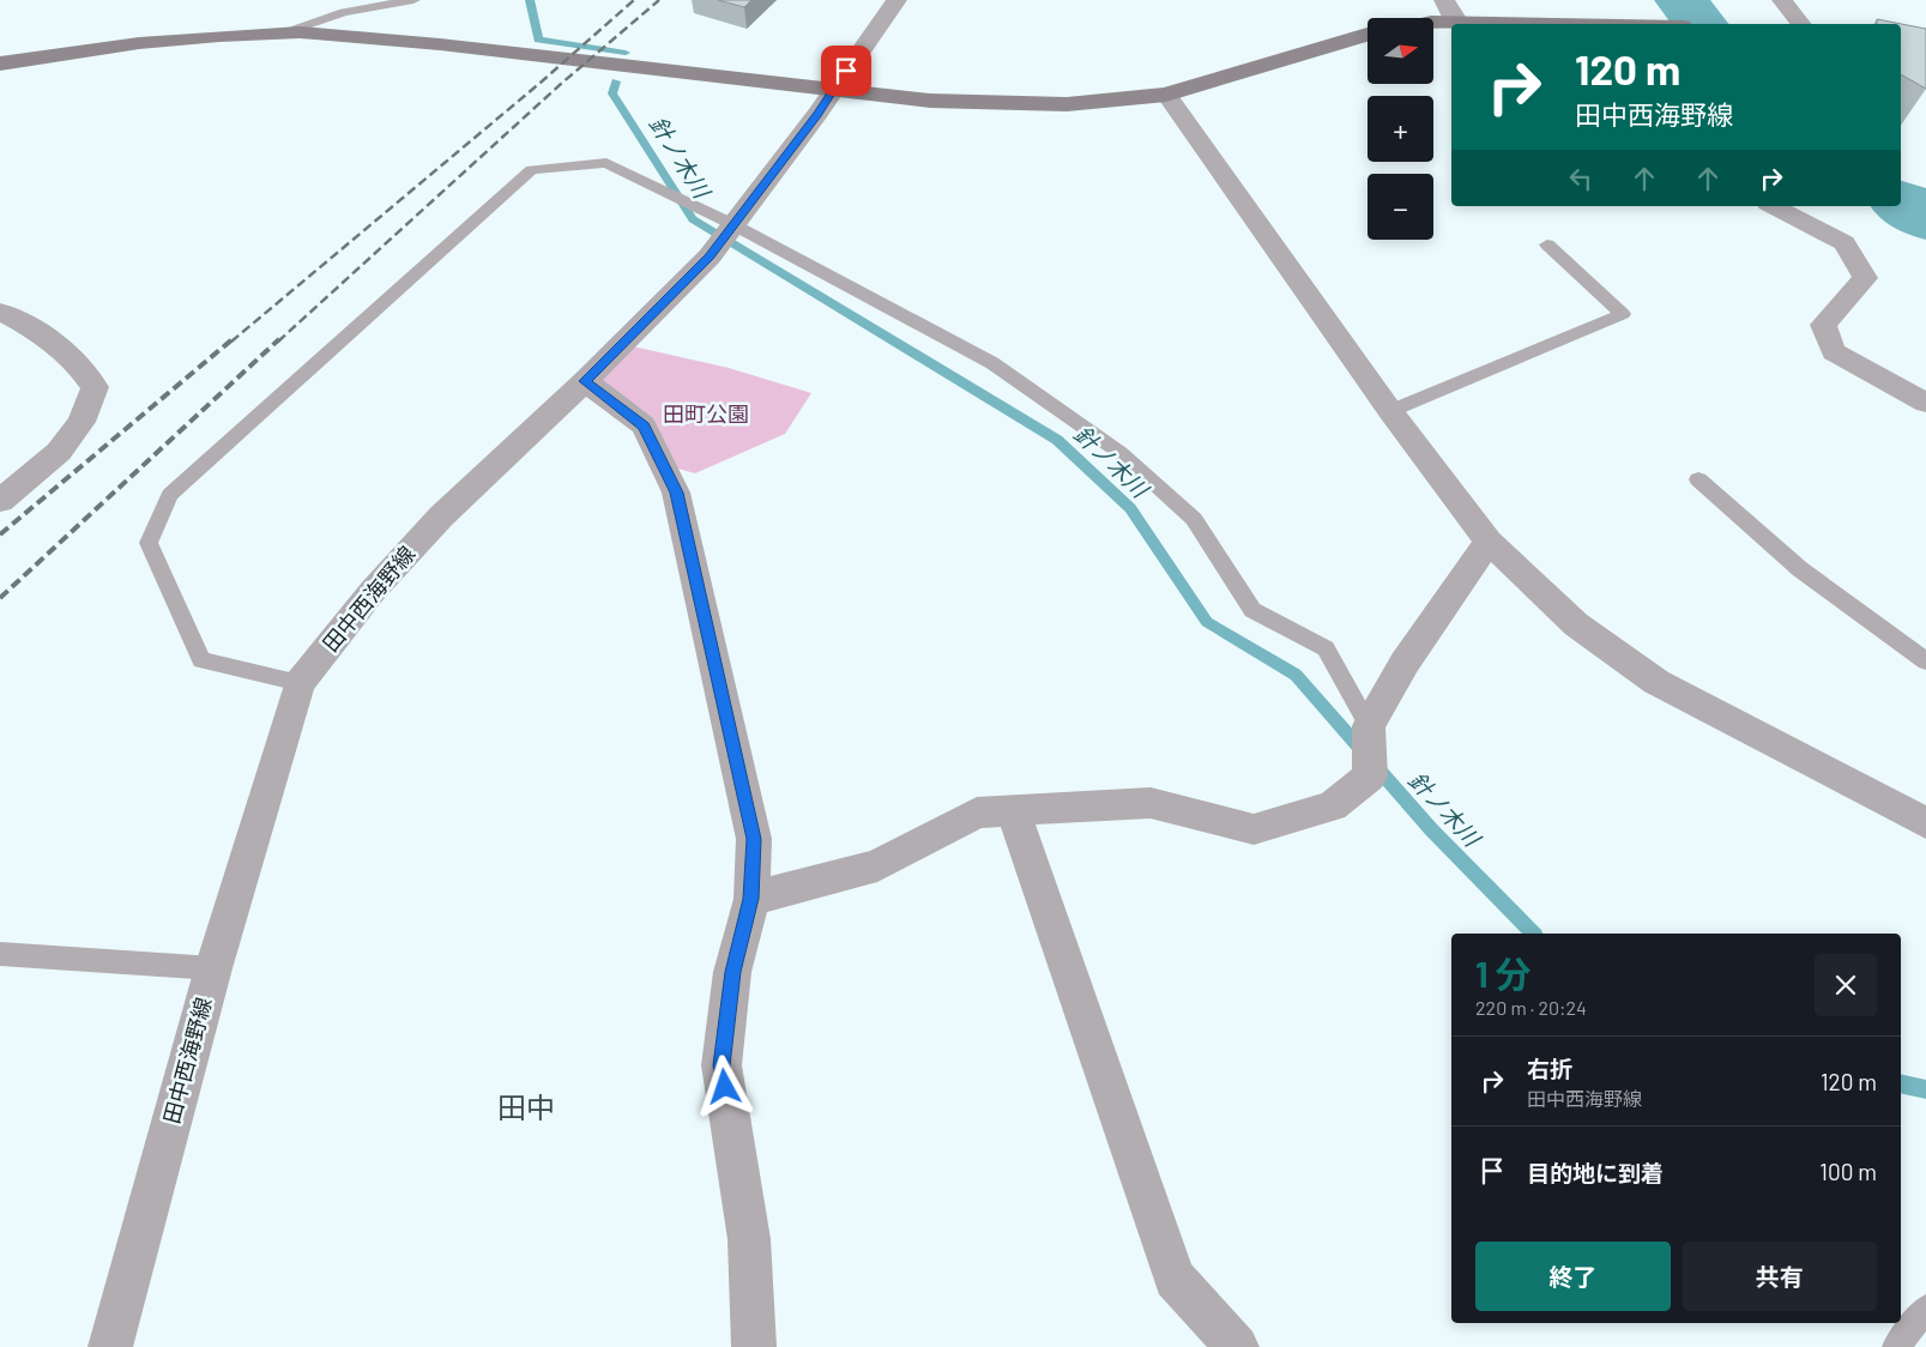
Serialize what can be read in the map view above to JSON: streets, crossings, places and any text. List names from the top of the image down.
{
  "streets": {
    "street": ["田中西海野線"]
  },
  "districts": ["田中"],
  "water": ["針ノ木川"],
  "parks": ["田町公園"],
  "north": "right",
  "page": {
    "map_buttons": ["+", "−"],
    "turn": ["120 m", "田中西海野線"],
    "heading": ["1 分", "220 m · 20:24"],
    "list": [
      {
        "name": "右折",
        "note": "田中西海野線",
        "value": "120 m"
      },
      {
        "name": "目的地に到着",
        "value": "100 m"
      }
    ],
    "buttons": ["終了", "共有"]
  }
}
